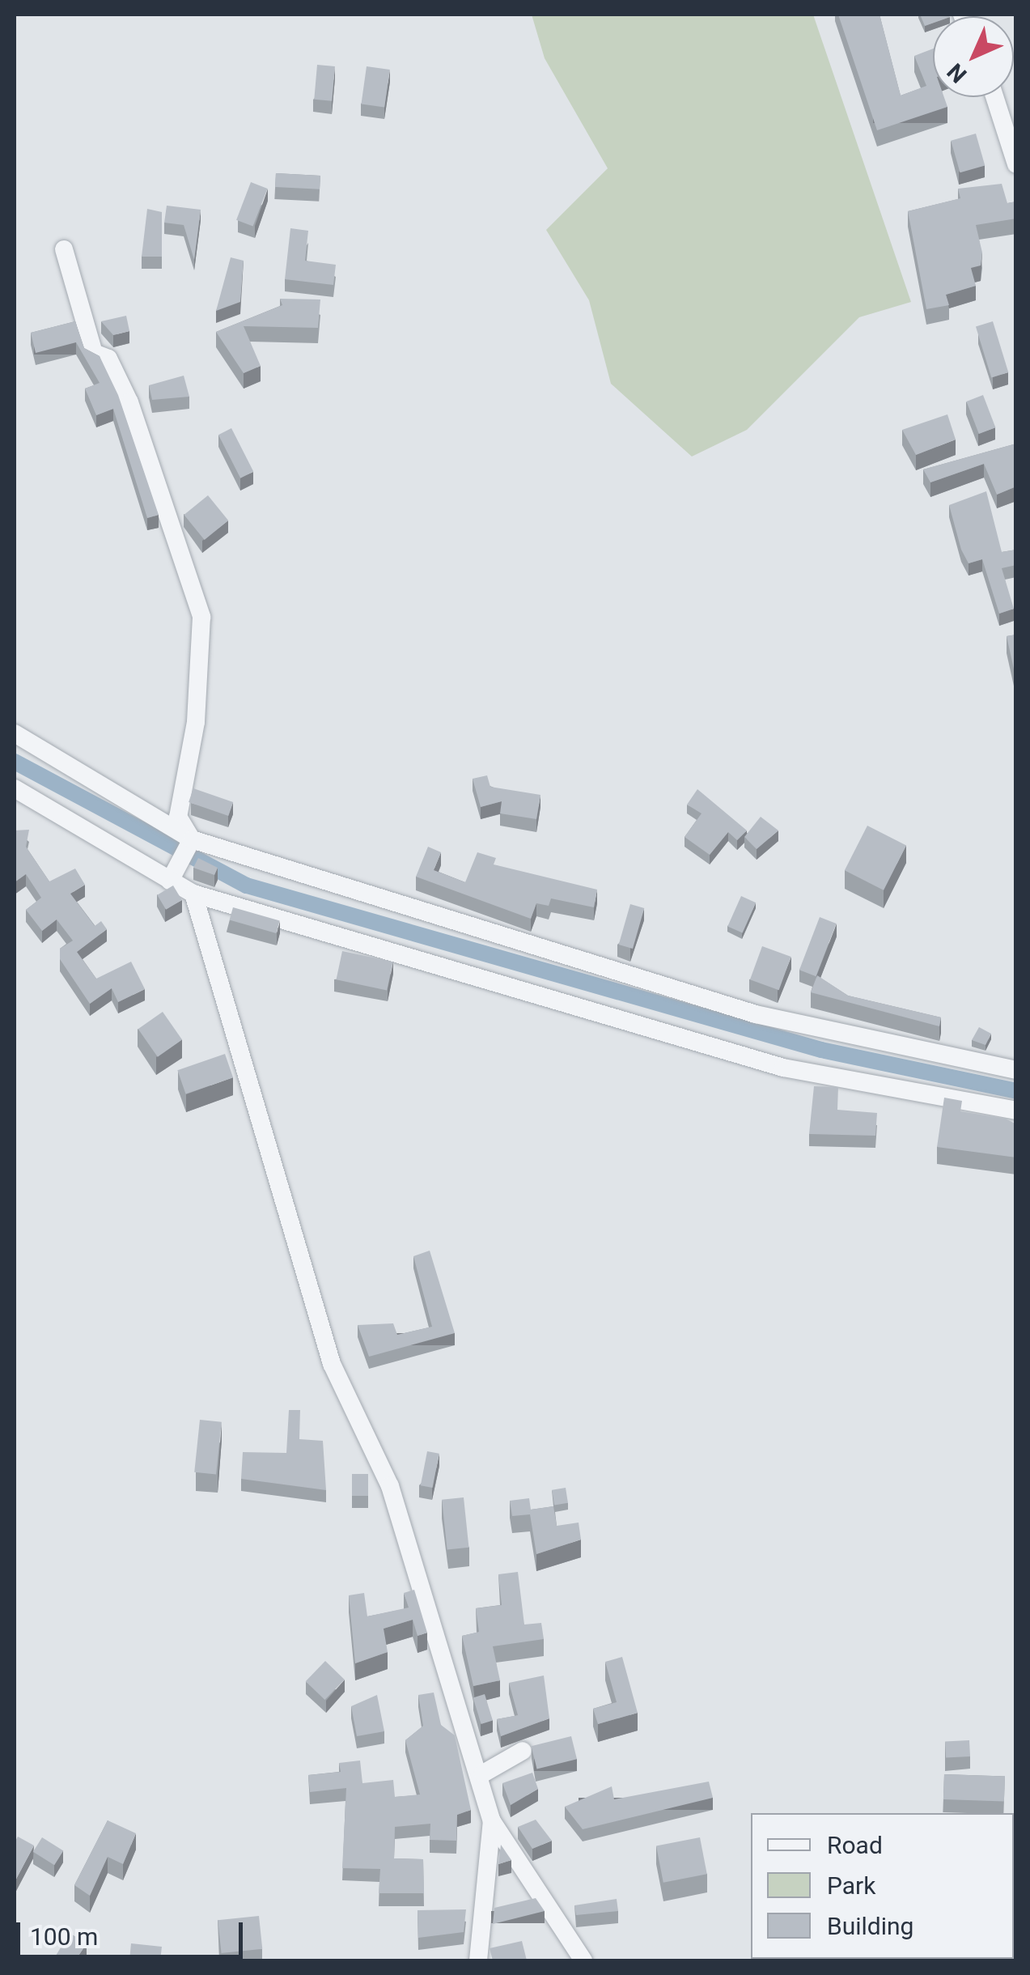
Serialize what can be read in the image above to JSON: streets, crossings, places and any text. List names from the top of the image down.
{
  "legend": ["Road", "Park", "Building"],
  "scale_bar": "100 m",
  "north": "bottom left"
}
